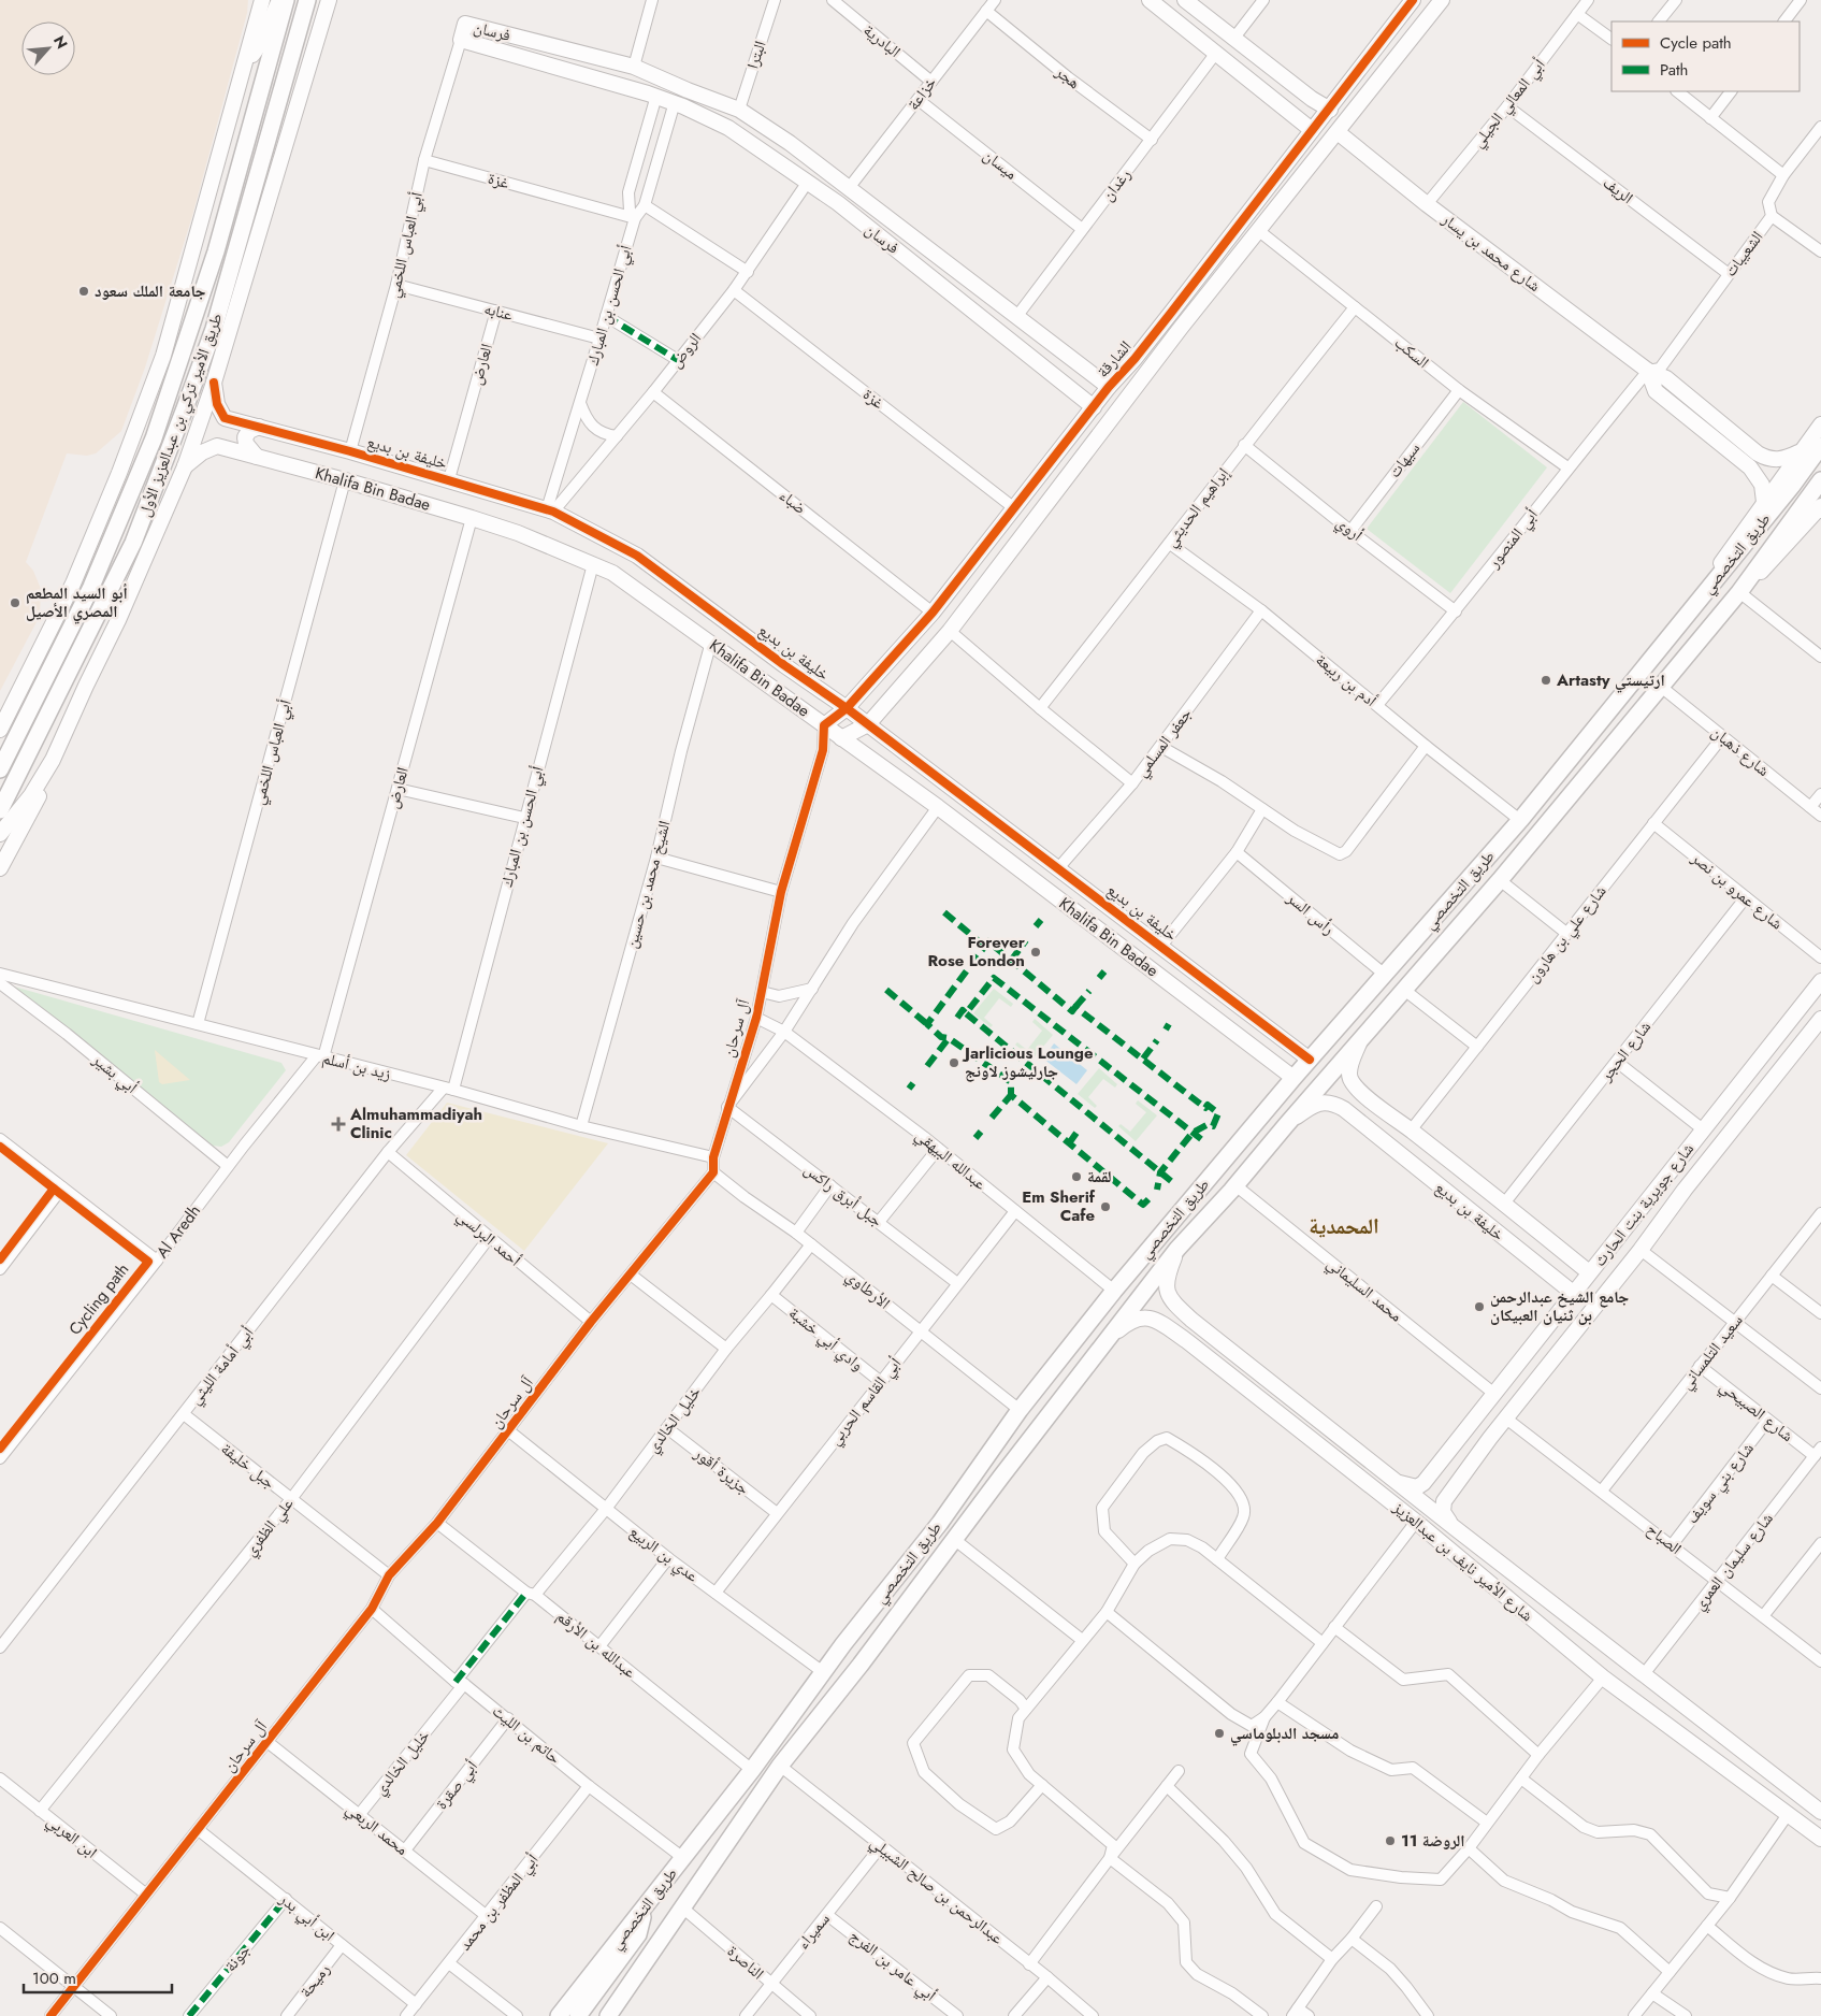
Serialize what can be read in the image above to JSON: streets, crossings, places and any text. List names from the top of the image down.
{
  "streets": {
    "main road": ["طريق الأمير تركي بن عبدالعزيز الأول", "طريق التخصصي"],
    "street": [
      "فرسان",
      "البادرية",
      "البترا",
      "هجر",
      "خزاعة",
      "أبي المعالي الجيلي",
      "ميسان",
      "غزة",
      "رغدان",
      "الريف",
      "أبي العباس اللخمي",
      "شارع محمد بن يسار",
      "الشعيبات",
      "أبي الحسن بن المبارك",
      "عنابه",
      "الروض",
      "السكب",
      "الشارقة",
      "العارض",
      "خليفة بن بديع",
      "سيهات",
      "Khalifa Bin Badae",
      "ضباء",
      "إبراهيم الحديثي",
      "أروي",
      "أبي المنصور",
      "أدم بن ربيعة",
      "جعفر المسلمي",
      "شارع ذهبان",
      "الشيخ محمد بن حسين",
      "شارع عمرو بن نصر",
      "رأس السر",
      "شارع علي بن هارون",
      "آل سرحان",
      "شارع الحجر",
      "زيد بن أسلم",
      "أبي بشير",
      "عبدالله البيهقي",
      "جبل أبرق راكس",
      "شارع جويرية بنت الحارث",
      "Al Aredh",
      "أحمد البرلسي",
      "الأرطاوي",
      "محمد السليماني",
      "وادي أبي خشبة",
      "سعيد التلمساني",
      "أبي أمامة الليثي",
      "أبي القاسم الحربي",
      "شارع الصبيحي",
      "خليل الخالدي",
      "جبل خليفة",
      "جزيرة أقور",
      "شارع بني سويف",
      "علي الظفري",
      "الصباح",
      "عدي بن الربيع",
      "شارع الأمير نايف بن عبدالعزيز",
      "شارع سليمان العمري",
      "عبدالله بن الأرقم",
      "حاتم بن الليث",
      "أبي صقرة",
      "محمد الربعي",
      "ابن العربي",
      "عبدالرحمن بن صالح الشبيلي",
      "أبي المظفر بن محمد",
      "ابن أبي بدر",
      "سميراء",
      "جونة",
      "الناصرة",
      "أبي عامر بن الفرج",
      "رميحة"
    ],
    "cycle path": ["Cycling path"]
  },
  "crossings": [
    ["فرسان", "البترا"],
    ["فرسان", "خزاعة"],
    ["فرسان", "رغدان"],
    ["فرسان", "أبي العباس اللخمي"],
    ["فرسان", "أبي الحسن بن المبارك"],
    ["فرسان", "الروض"],
    ["فرسان", "الشارقة"],
    ["البادرية", "خزاعة"],
    ["هجر", "خزاعة"],
    ["هجر", "رغدان"],
    ["خزاعة", "ميسان"],
    ["أبي المعالي الجيلي", "الريف"],
    ["أبي المعالي الجيلي", "شارع محمد بن يسار"],
    ["ميسان", "رغدان"],
    ["غزة", "أبي العباس اللخمي"],
    ["غزة", "أبي الحسن بن المبارك"],
    ["غزة", "الروض"],
    ["غزة", "الشارقة"],
    ["الريف", "الشعيبات"],
    ["أبي العباس اللخمي", "عنابه"],
    ["أبي العباس اللخمي", "خليفة بن بديع"],
    ["أبي العباس اللخمي", "Khalifa Bin Badae"],
    ["أبي العباس اللخمي", "زيد بن أسلم"],
    ["شارع محمد بن يسار", "الشعيبات"],
    ["شارع محمد بن يسار", "الشارقة"],
    ["شارع محمد بن يسار", "أبي المنصور"],
    ["الشعيبات", "أبي المنصور"],
    ["أبي الحسن بن المبارك", "عنابه"],
    ["أبي الحسن بن المبارك", "الروض"],
    ["أبي الحسن بن المبارك", "خليفة بن بديع"],
    ["أبي الحسن بن المبارك", "Khalifa Bin Badae"],
    ["أبي الحسن بن المبارك", "زيد بن أسلم"],
    ["أبي الحسن بن المبارك", "أبي أمامة الليثي"],
    ["عنابه", "العارض"],
    ["الروض", "خليفة بن بديع"],
    ["الروض", "ضباء"],
    ["السكب", "الشارقة"],
    ["السكب", "سيهات"],
    ["السكب", "إبراهيم الحديثي"],
    ["السكب", "أبي المنصور"],
    ["الشارقة", "خليفة بن بديع"],
    ["الشارقة", "Khalifa Bin Badae"],
    ["الشارقة", "ضباء"],
    ["الشارقة", "آل سرحان"],
    ["العارض", "خليفة بن بديع"],
    ["العارض", "Khalifa Bin Badae"],
    ["العارض", "زيد بن أسلم"],
    ["العارض", "Al Aredh"],
    ["خليفة بن بديع", "طريق التخصصي"],
    ["خليفة بن بديع", "جعفر المسلمي"],
    ["خليفة بن بديع", "شارع علي بن هارون"],
    ["خليفة بن بديع", "شارع الحجر"],
    ["خليفة بن بديع", "شارع جويرية بنت الحارث"],
    ["سيهات", "أروي"],
    ["Khalifa Bin Badae", "طريق التخصصي"],
    ["Khalifa Bin Badae", "الشيخ محمد بن حسين"],
    ["Khalifa Bin Badae", "آل سرحان"],
    ["إبراهيم الحديثي", "أروي"],
    ["إبراهيم الحديثي", "أدم بن ربيعة"],
    ["أروي", "أبي المنصور"],
    ["أبي المنصور", "أدم بن ربيعة"],
    ["طريق التخصصي", "أدم بن ربيعة"],
    ["طريق التخصصي", "شارع ذهبان"],
    ["طريق التخصصي", "رأس السر"],
    ["طريق التخصصي", "عبدالله البيهقي"],
    ["طريق التخصصي", "الأرطاوي"],
    ["طريق التخصصي", "محمد السليماني"],
    ["طريق التخصصي", "عدي بن الربيع"],
    ["طريق التخصصي", "شارع الأمير نايف بن عبدالعزيز"],
    ["طريق التخصصي", "عبدالله بن الأرقم"],
    ["طريق التخصصي", "حاتم بن الليث"],
    ["طريق التخصصي", "عبدالرحمن بن صالح الشبيلي"],
    ["طريق التخصصي", "الناصرة"],
    ["أدم بن ربيعة", "جعفر المسلمي"],
    ["شارع ذهبان", "شارع علي بن هارون"],
    ["الشيخ محمد بن حسين", "زيد بن أسلم"],
    ["شارع عمرو بن نصر", "شارع علي بن هارون"],
    ["شارع عمرو بن نصر", "شارع الحجر"],
    ["آل سرحان", "زيد بن أسلم"],
    ["آل سرحان", "عبدالله البيهقي"],
    ["آل سرحان", "جبل أبرق راكس"],
    ["آل سرحان", "أحمد البرلسي"],
    ["آل سرحان", "الأرطاوي"],
    ["آل سرحان", "جبل خليفة"],
    ["آل سرحان", "عدي بن الربيع"],
    ["آل سرحان", "عبدالله بن الأرقم"],
    ["آل سرحان", "حاتم بن الليث"],
    ["آل سرحان", "محمد الربعي"],
    ["آل سرحان", "ابن العربي"],
    ["آل سرحان", "ابن أبي بدر"],
    ["زيد بن أسلم", "Al Aredh"],
    ["زيد بن أسلم", "أبي أمامة الليثي"],
    ["أبي بشير", "Al Aredh"],
    ["عبدالله البيهقي", "أبي القاسم الحربي"],
    ["جبل أبرق راكس", "أبي القاسم الحربي"],
    ["شارع جويرية بنت الحارث", "محمد السليماني"],
    ["شارع جويرية بنت الحارث", "الصباح"],
    ["شارع جويرية بنت الحارث", "شارع الأمير نايف بن عبدالعزيز"],
    ["أحمد البرلسي", "أبي أمامة الليثي"],
    ["أحمد البرلسي", "علي الظفري"],
    ["الأرطاوي", "أبي القاسم الحربي"],
    ["الأرطاوي", "خليل الخالدي"],
    ["وادي أبي خشبة", "أبي القاسم الحربي"],
    ["وادي أبي خشبة", "خليل الخالدي"],
    ["سعيد التلمساني", "شارع الصبيحي"],
    ["سعيد التلمساني", "الصباح"],
    ["أبي أمامة الليثي", "جبل خليفة"],
    ["أبي القاسم الحربي", "جزيرة أقور"],
    ["أبي القاسم الحربي", "عدي بن الربيع"],
    ["شارع الصبيحي", "شارع بني سويف"],
    ["شارع الصبيحي", "شارع سليمان العمري"],
    ["خليل الخالدي", "جزيرة أقور"],
    ["خليل الخالدي", "عدي بن الربيع"],
    ["خليل الخالدي", "عبدالله بن الأرقم"],
    ["خليل الخالدي", "حاتم بن الليث"],
    ["خليل الخالدي", "محمد الربعي"],
    ["جبل خليفة", "علي الظفري"],
    ["شارع بني سويف", "الصباح"],
    ["علي الظفري", "ابن العربي"],
    ["الصباح", "شارع سليمان العمري"],
    ["شارع الأمير نايف بن عبدالعزيز", "شارع سليمان العمري"],
    ["حاتم بن الليث", "أبي صقرة"],
    ["حاتم بن الليث", "أبي المظفر بن محمد"],
    ["أبي صقرة", "محمد الربعي"],
    ["محمد الربعي", "أبي المظفر بن محمد"],
    ["عبدالرحمن بن صالح الشبيلي", "سميراء"],
    ["أبي المظفر بن محمد", "ابن أبي بدر"],
    ["ابن أبي بدر", "جونة"],
    ["ابن أبي بدر", "رميحة"],
    ["سميراء", "الناصرة"],
    ["سميراء", "أبي عامر بن الفرج"]
  ],
  "districts": ["المحمدية"],
  "places": {
    "other": [
      "جامعة الملك سعود",
      "أبو السيد المطعم المصري اﻷصيل",
      "Artasty ارتيستي",
      "Forever Rose London",
      "Jarlicious Lounge جارليشوز لاونج",
      "لقمة",
      "Em Sherif Cafe",
      "جامع الشيخ عبدالرحمن بن ثنيان العبيكان",
      "مسجد الدبلوماسي",
      "الروضة 11"
    ],
    "health": ["Almuhammadiyah Clinic"]
  },
  "legend": ["Cycle path", "Path"],
  "scale_bar": "100 m",
  "north": "top right"
}
